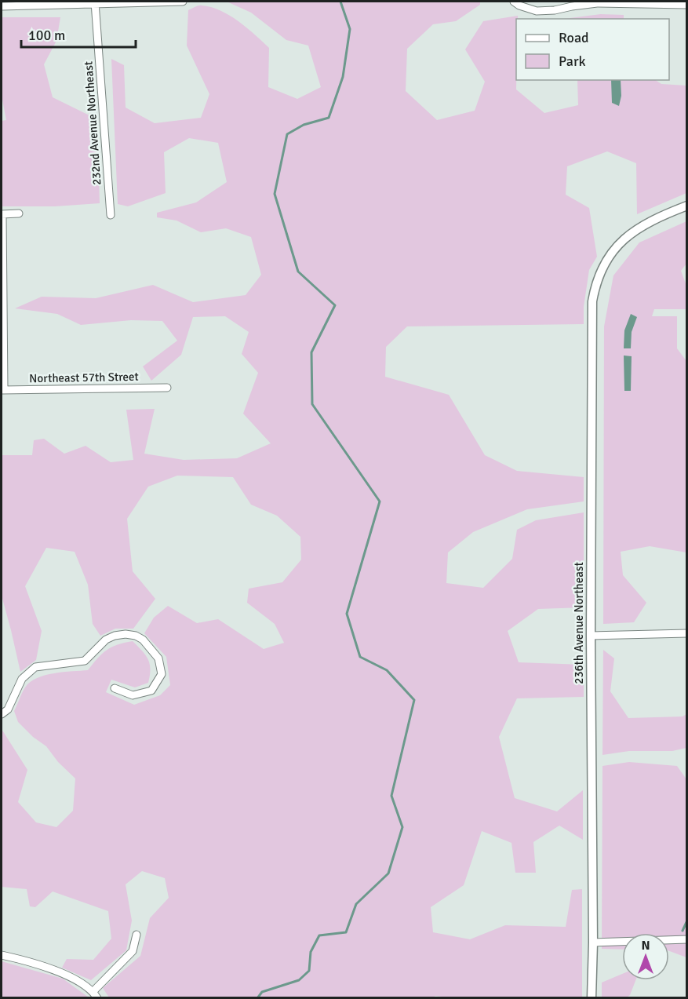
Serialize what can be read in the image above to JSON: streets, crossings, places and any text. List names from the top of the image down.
{
  "streets": {
    "street": ["232nd Avenue Northeast", "Northeast 57th Street", "236th Avenue Northeast"]
  },
  "legend": ["Road", "Park"],
  "scale_bar": "100 m",
  "north": "top"
}
